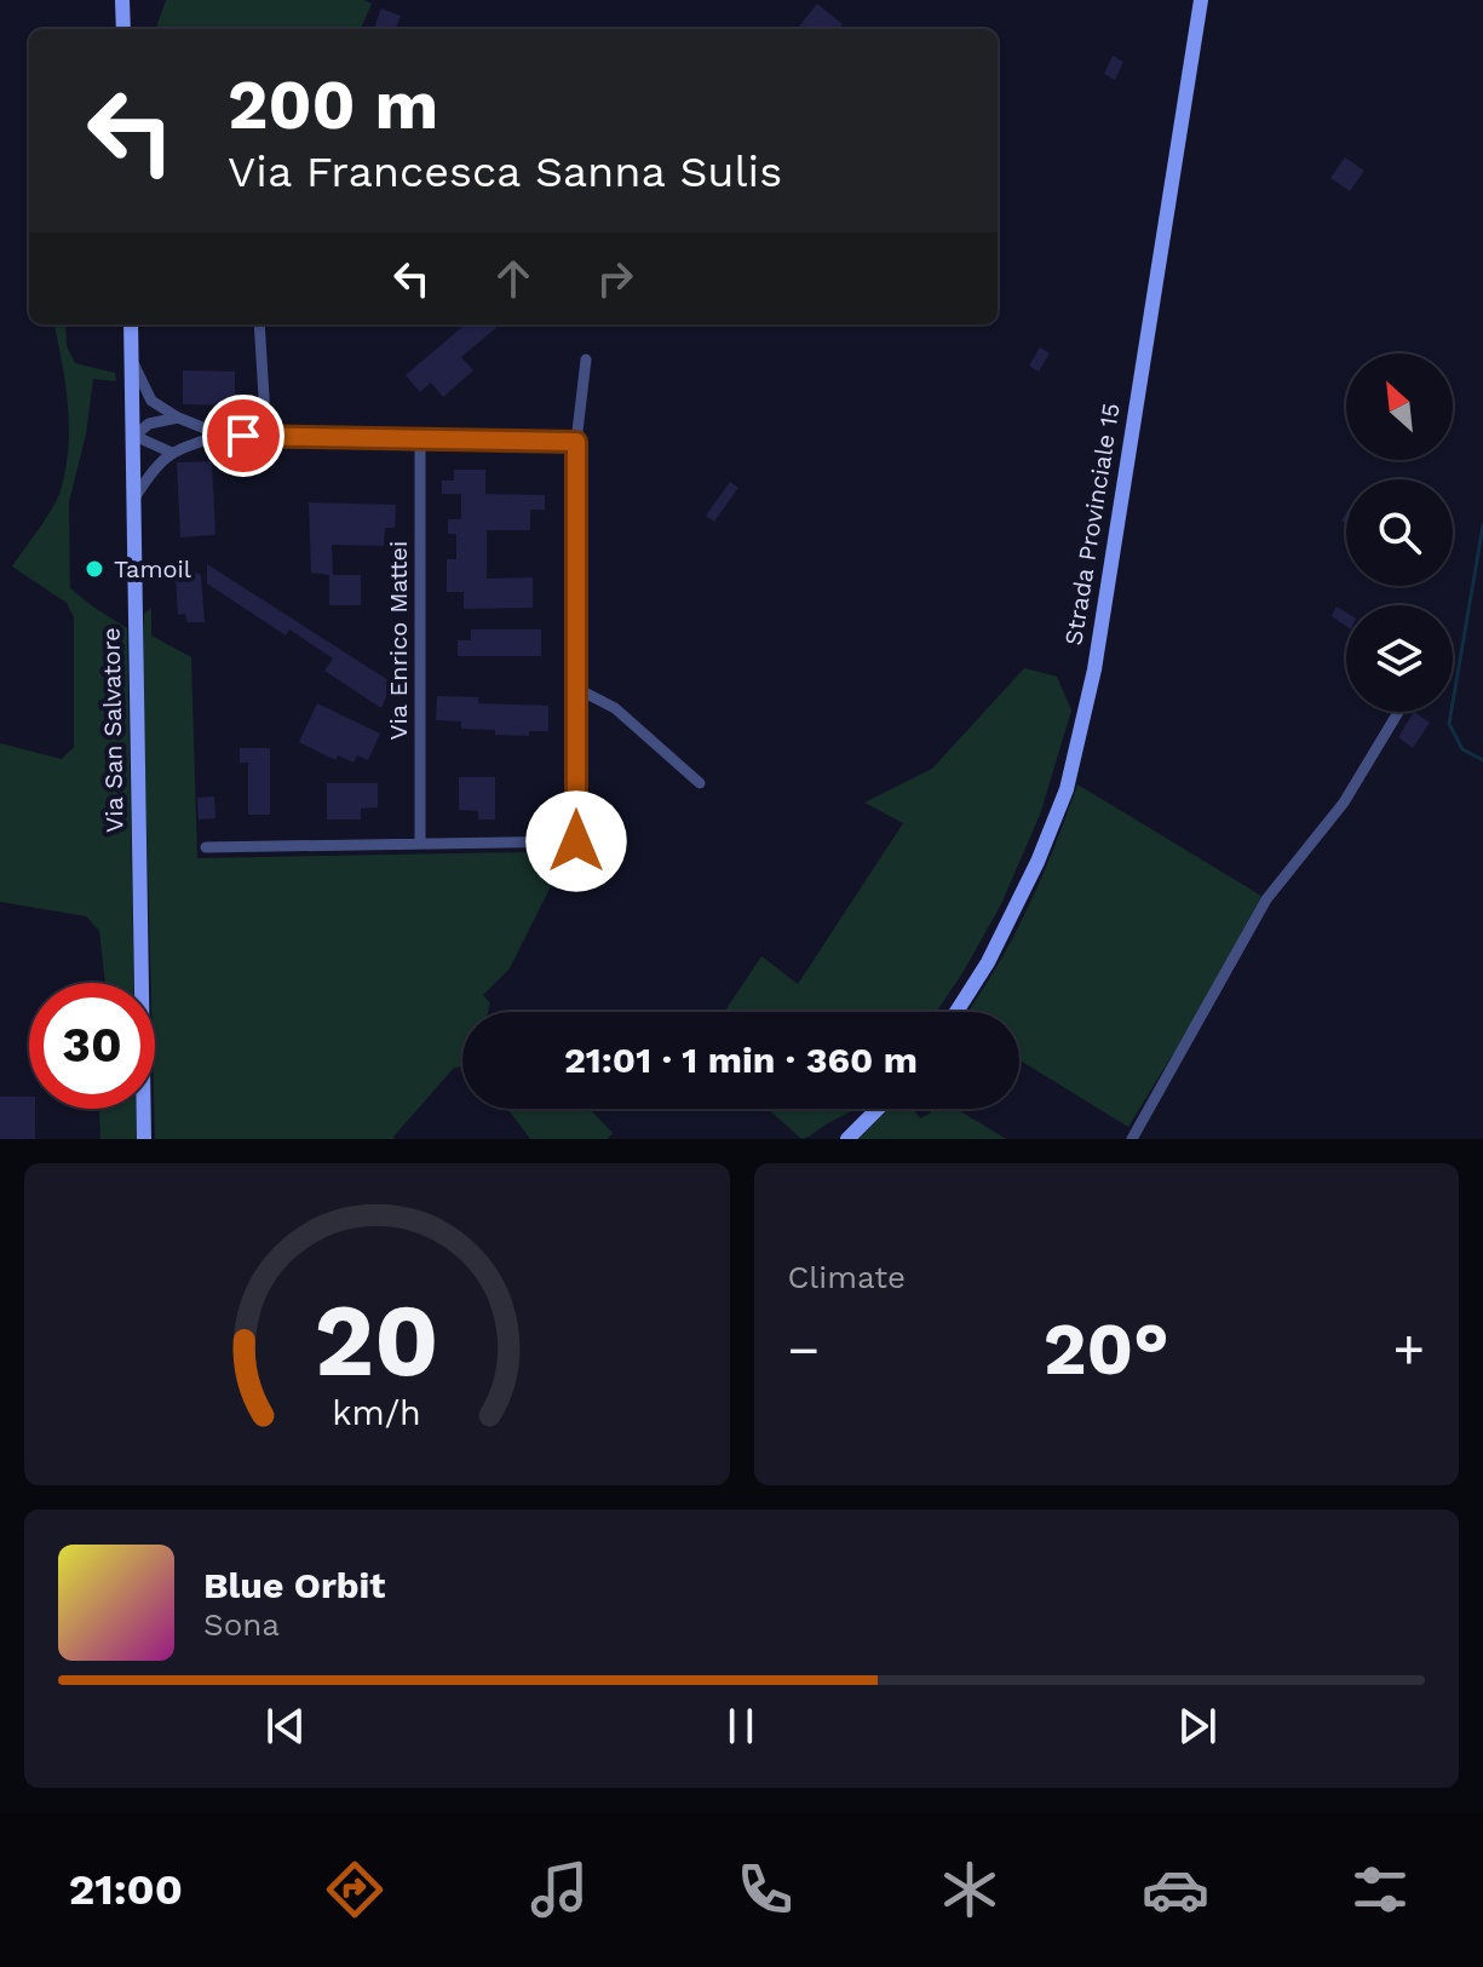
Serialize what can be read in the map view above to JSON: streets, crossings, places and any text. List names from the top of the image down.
{
  "streets": {
    "main road": ["Strada Provinciale 15", "Via San Salvatore"],
    "street": ["Via Enrico Mattei"]
  },
  "places": ["Tamoil"],
  "north": "top left",
  "page": {
    "turn": ["200 m", "Via Francesca Sanna Sulis"],
    "limit": "30",
    "trip": "21:01 · 1 min · 360 m",
    "tile": "Climate",
    "heat": ["−", "20°", "+"],
    "song": ["Blue Orbit", "Sona"],
    "tabs": "21:00",
    "gauge": ["20", "km/h"]
  }
}
